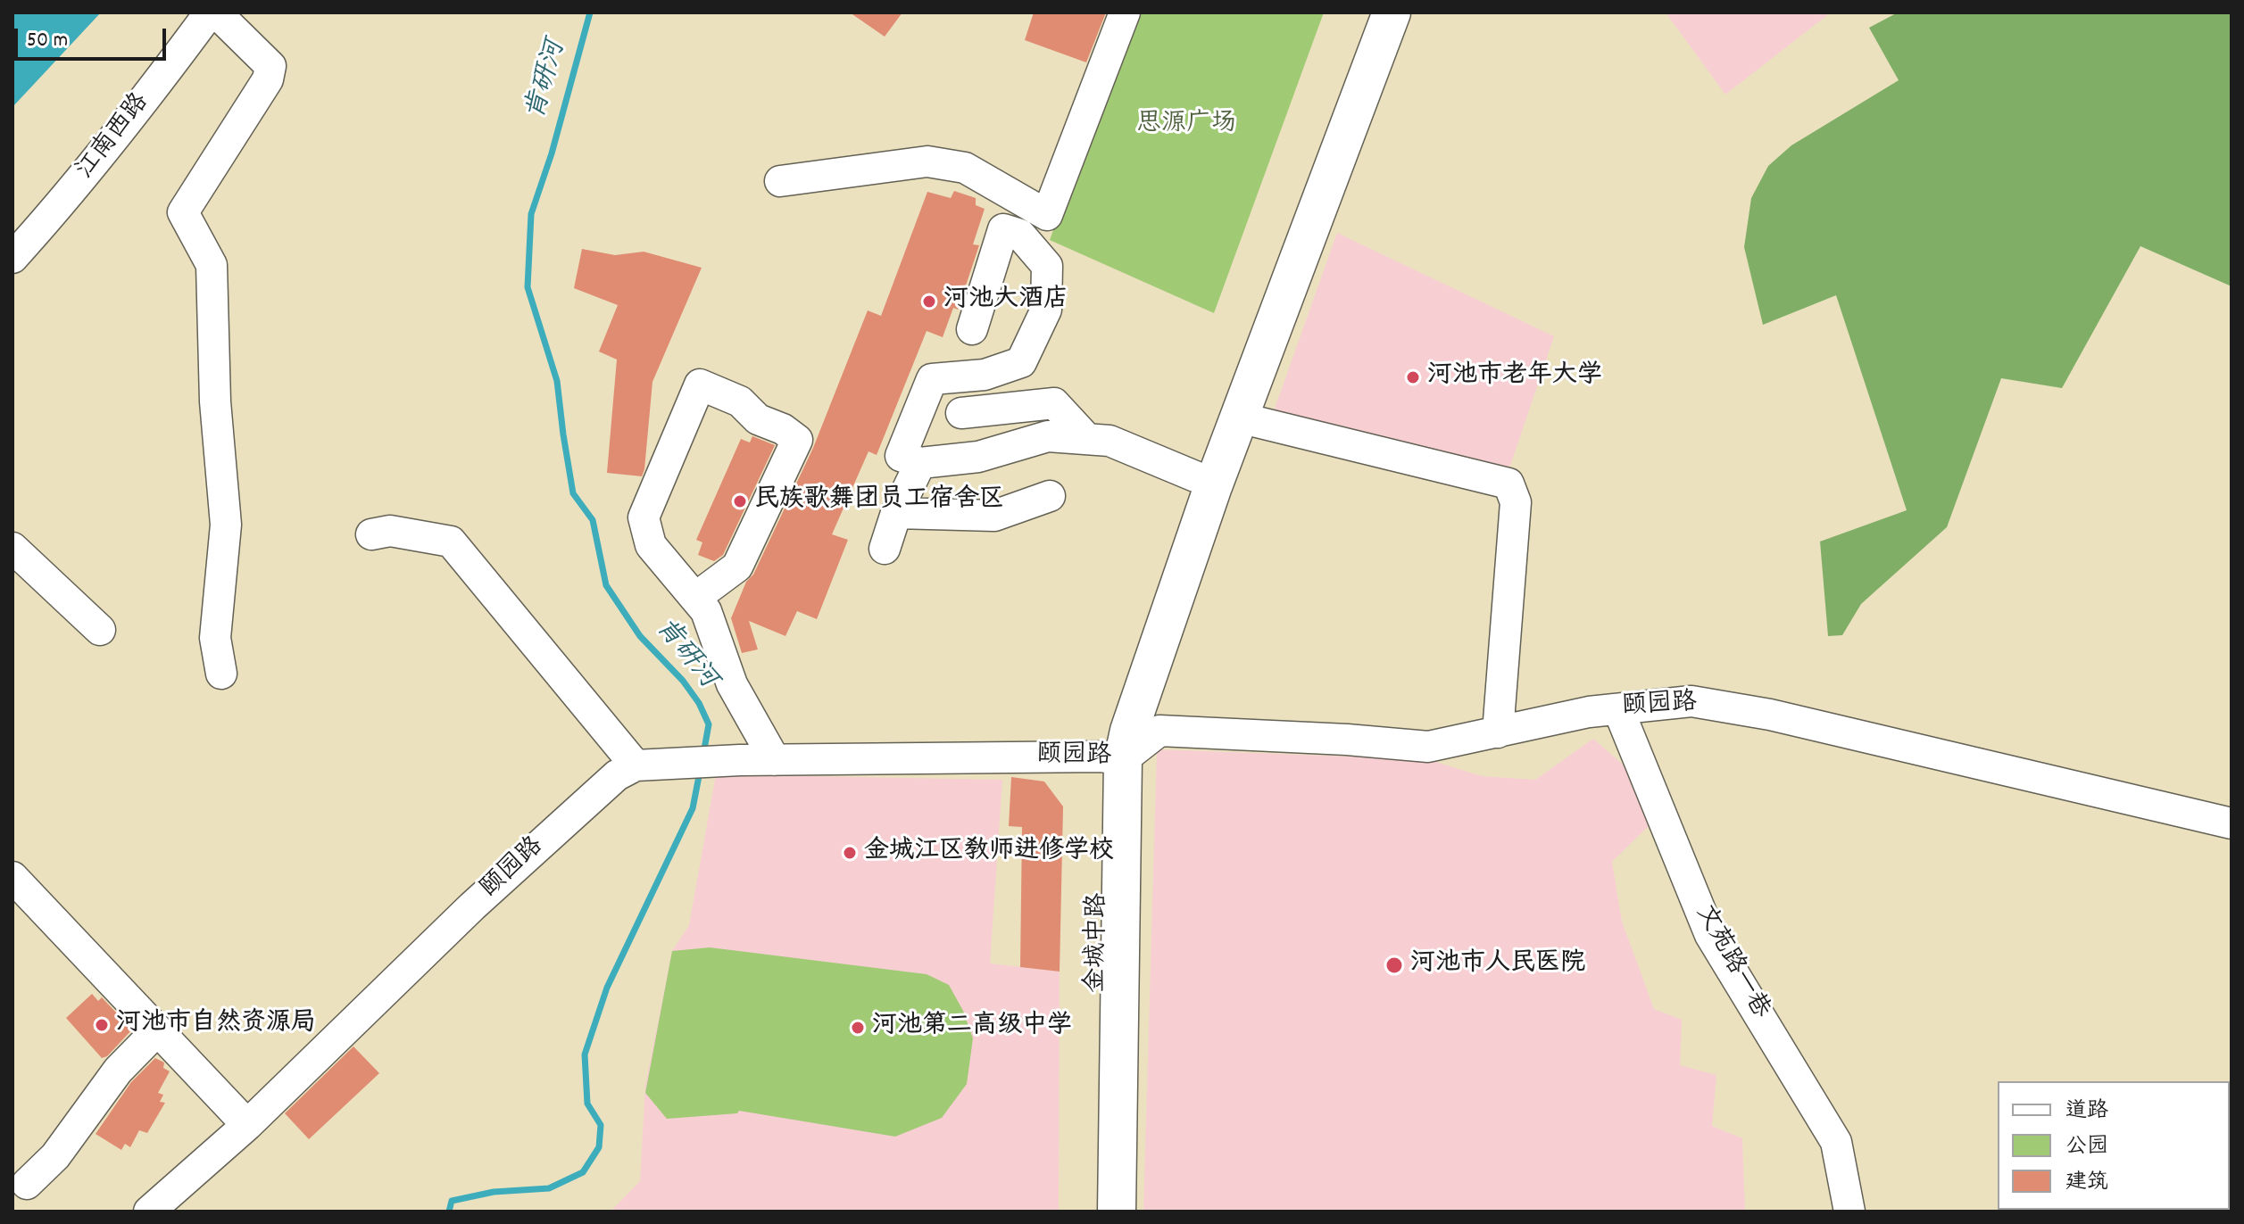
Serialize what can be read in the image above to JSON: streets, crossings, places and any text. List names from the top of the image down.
{
  "streets": {
    "main road": ["金城中路"],
    "street": ["江南西路", "颐园路", "文苑路一巷"]
  },
  "crossings": [
    ["颐园路", "金城中路"],
    ["颐园路", "文苑路一巷"]
  ],
  "water": ["肯研河"],
  "parks": ["思源广场"],
  "places": [
    "河池大酒店",
    "河池市老年大学",
    "民族歌舞团员工宿舍区",
    "金城江区教师进修学校",
    "河池市人民医院",
    "河池市自然资源局",
    "河池第二高级中学"
  ],
  "legend": ["道路", "公园", "建筑"],
  "scale_bar": "50 m"
}
